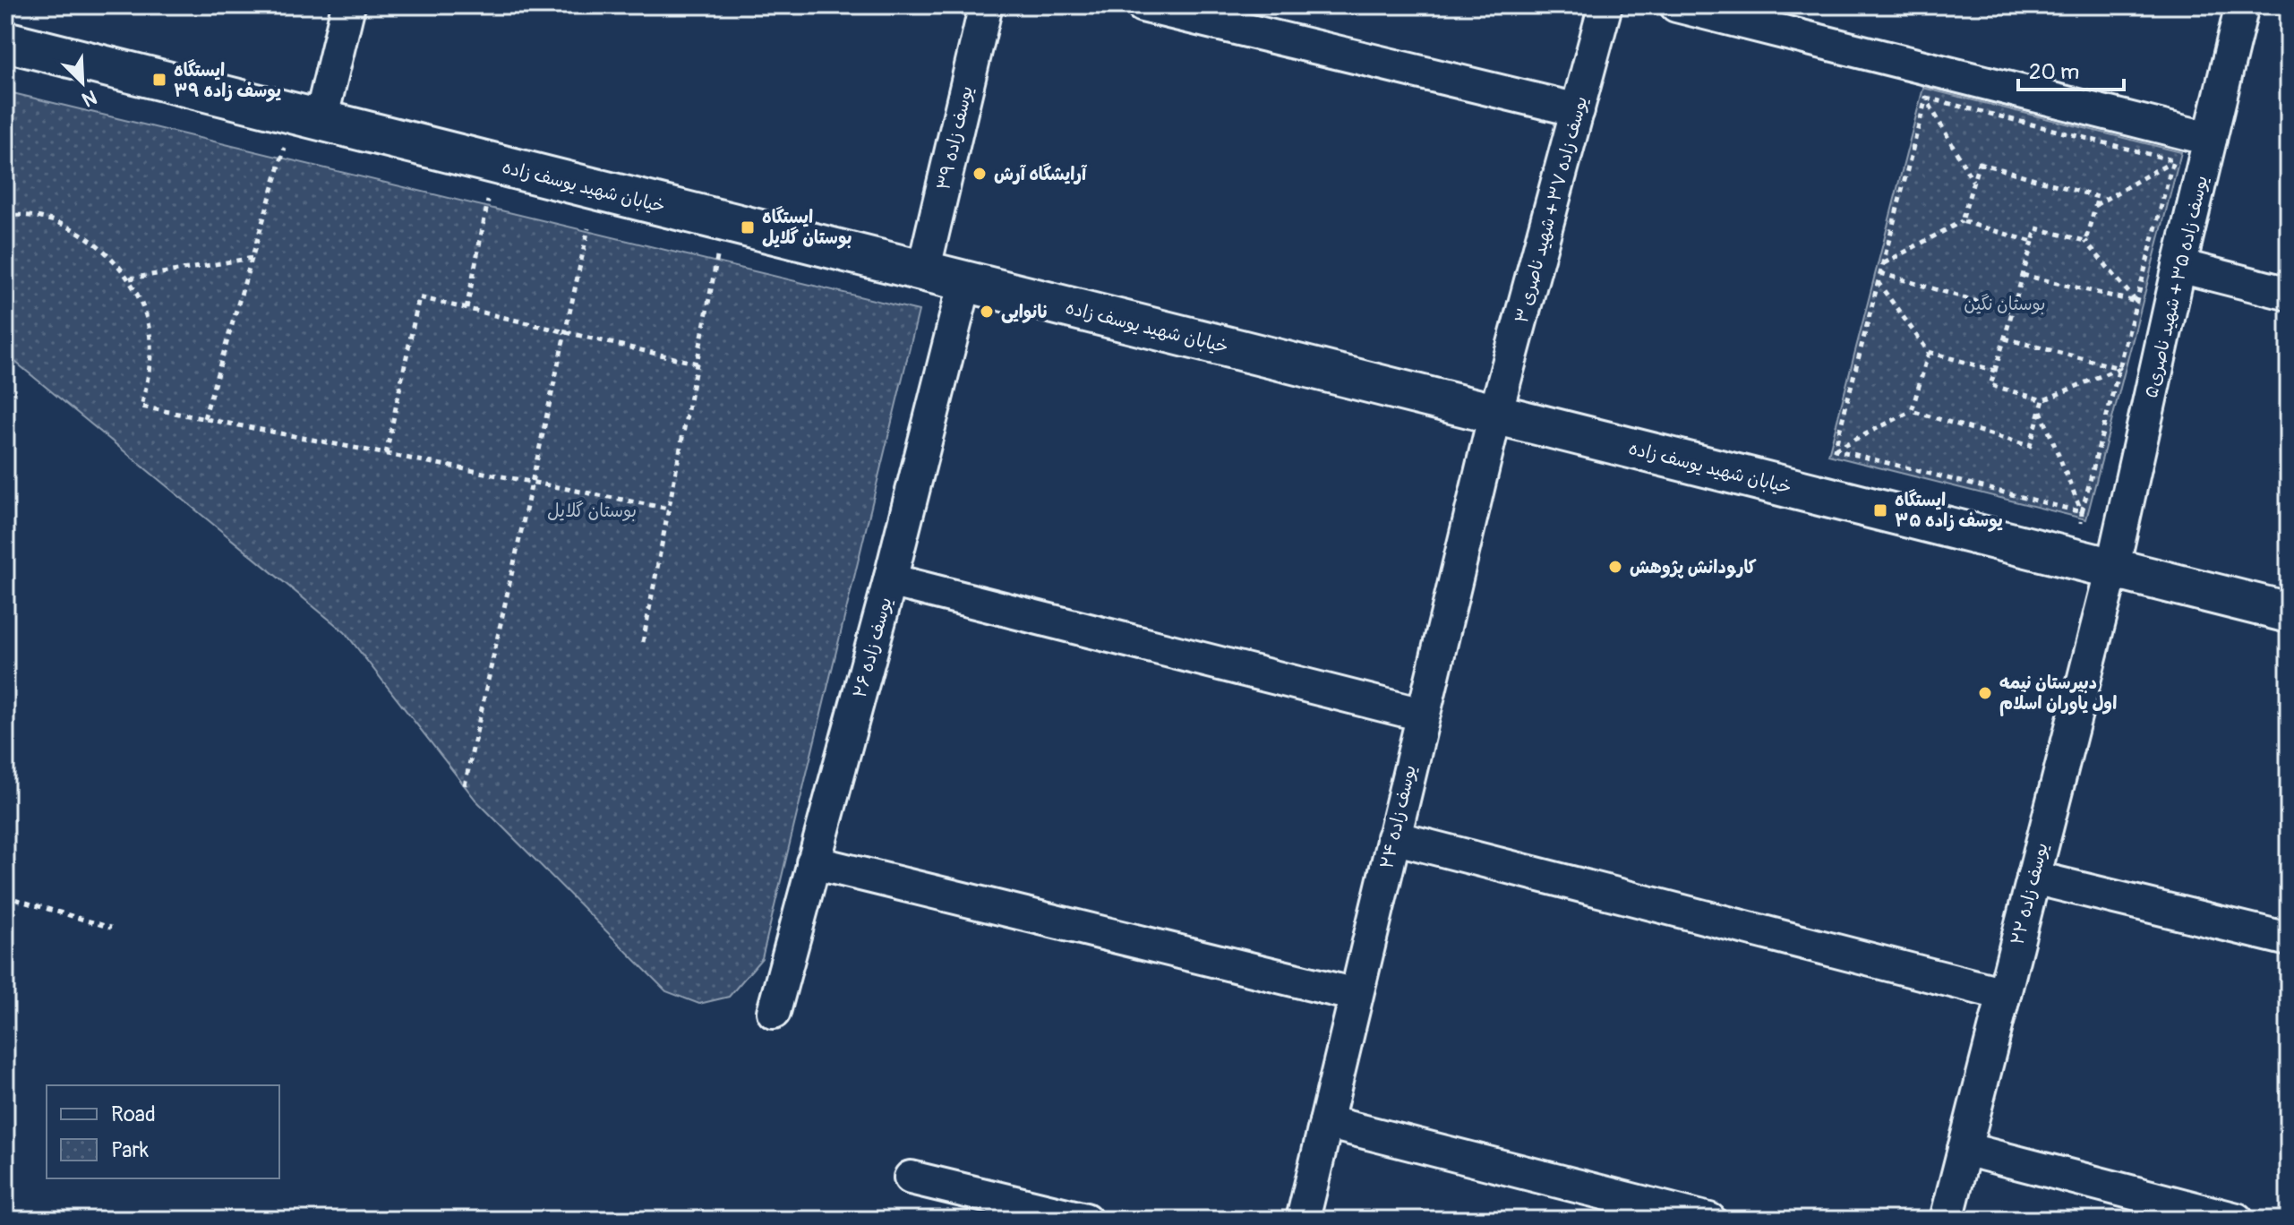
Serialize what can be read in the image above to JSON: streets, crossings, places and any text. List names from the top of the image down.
{
  "streets": {
    "street": [
      "یوسف زاده ۳۹",
      "خیابان شهید یوسف زاده",
      "یوسف زاده ۳۷ + شهید ناصری ۳",
      "یوسف زاده ۳۵ + شهید ناصری۵",
      "یوسف زاده ۲۶",
      "یوسف زاده ۲۴",
      "یوسف زاده ۲۲"
    ]
  },
  "crossings": [
    ["یوسف زاده ۳۹", "خیابان شهید یوسف زاده"],
    ["خیابان شهید یوسف زاده", "یوسف زاده ۳۷ + شهید ناصری ۳"],
    ["خیابان شهید یوسف زاده", "یوسف زاده ۳۵ + شهید ناصری۵"],
    ["خیابان شهید یوسف زاده", "یوسف زاده ۲۶"],
    ["خیابان شهید یوسف زاده", "یوسف زاده ۲۴"],
    ["خیابان شهید یوسف زاده", "یوسف زاده ۲۲"],
    ["یوسف زاده ۳۷ + شهید ناصری ۳", "یوسف زاده ۲۴"],
    ["یوسف زاده ۳۵ + شهید ناصری۵", "یوسف زاده ۲۲"]
  ],
  "parks": ["بوستان نگین", "بوستان گلایل"],
  "places": {
    "transit": ["ایستگاه یوسف زاده ۳۹", "ایستگاه بوستان گلایل", "ایستگاه یوسف زاده ۳۵"],
    "other": [
      "آرایشگاه آرش",
      "نانوایی",
      "کارودانش پژوهش",
      "دبیرستان نیمه اول یاوران اسلام"
    ]
  },
  "legend": ["Road", "Park"],
  "scale_bar": "20 m",
  "north": "bottom right"
}
